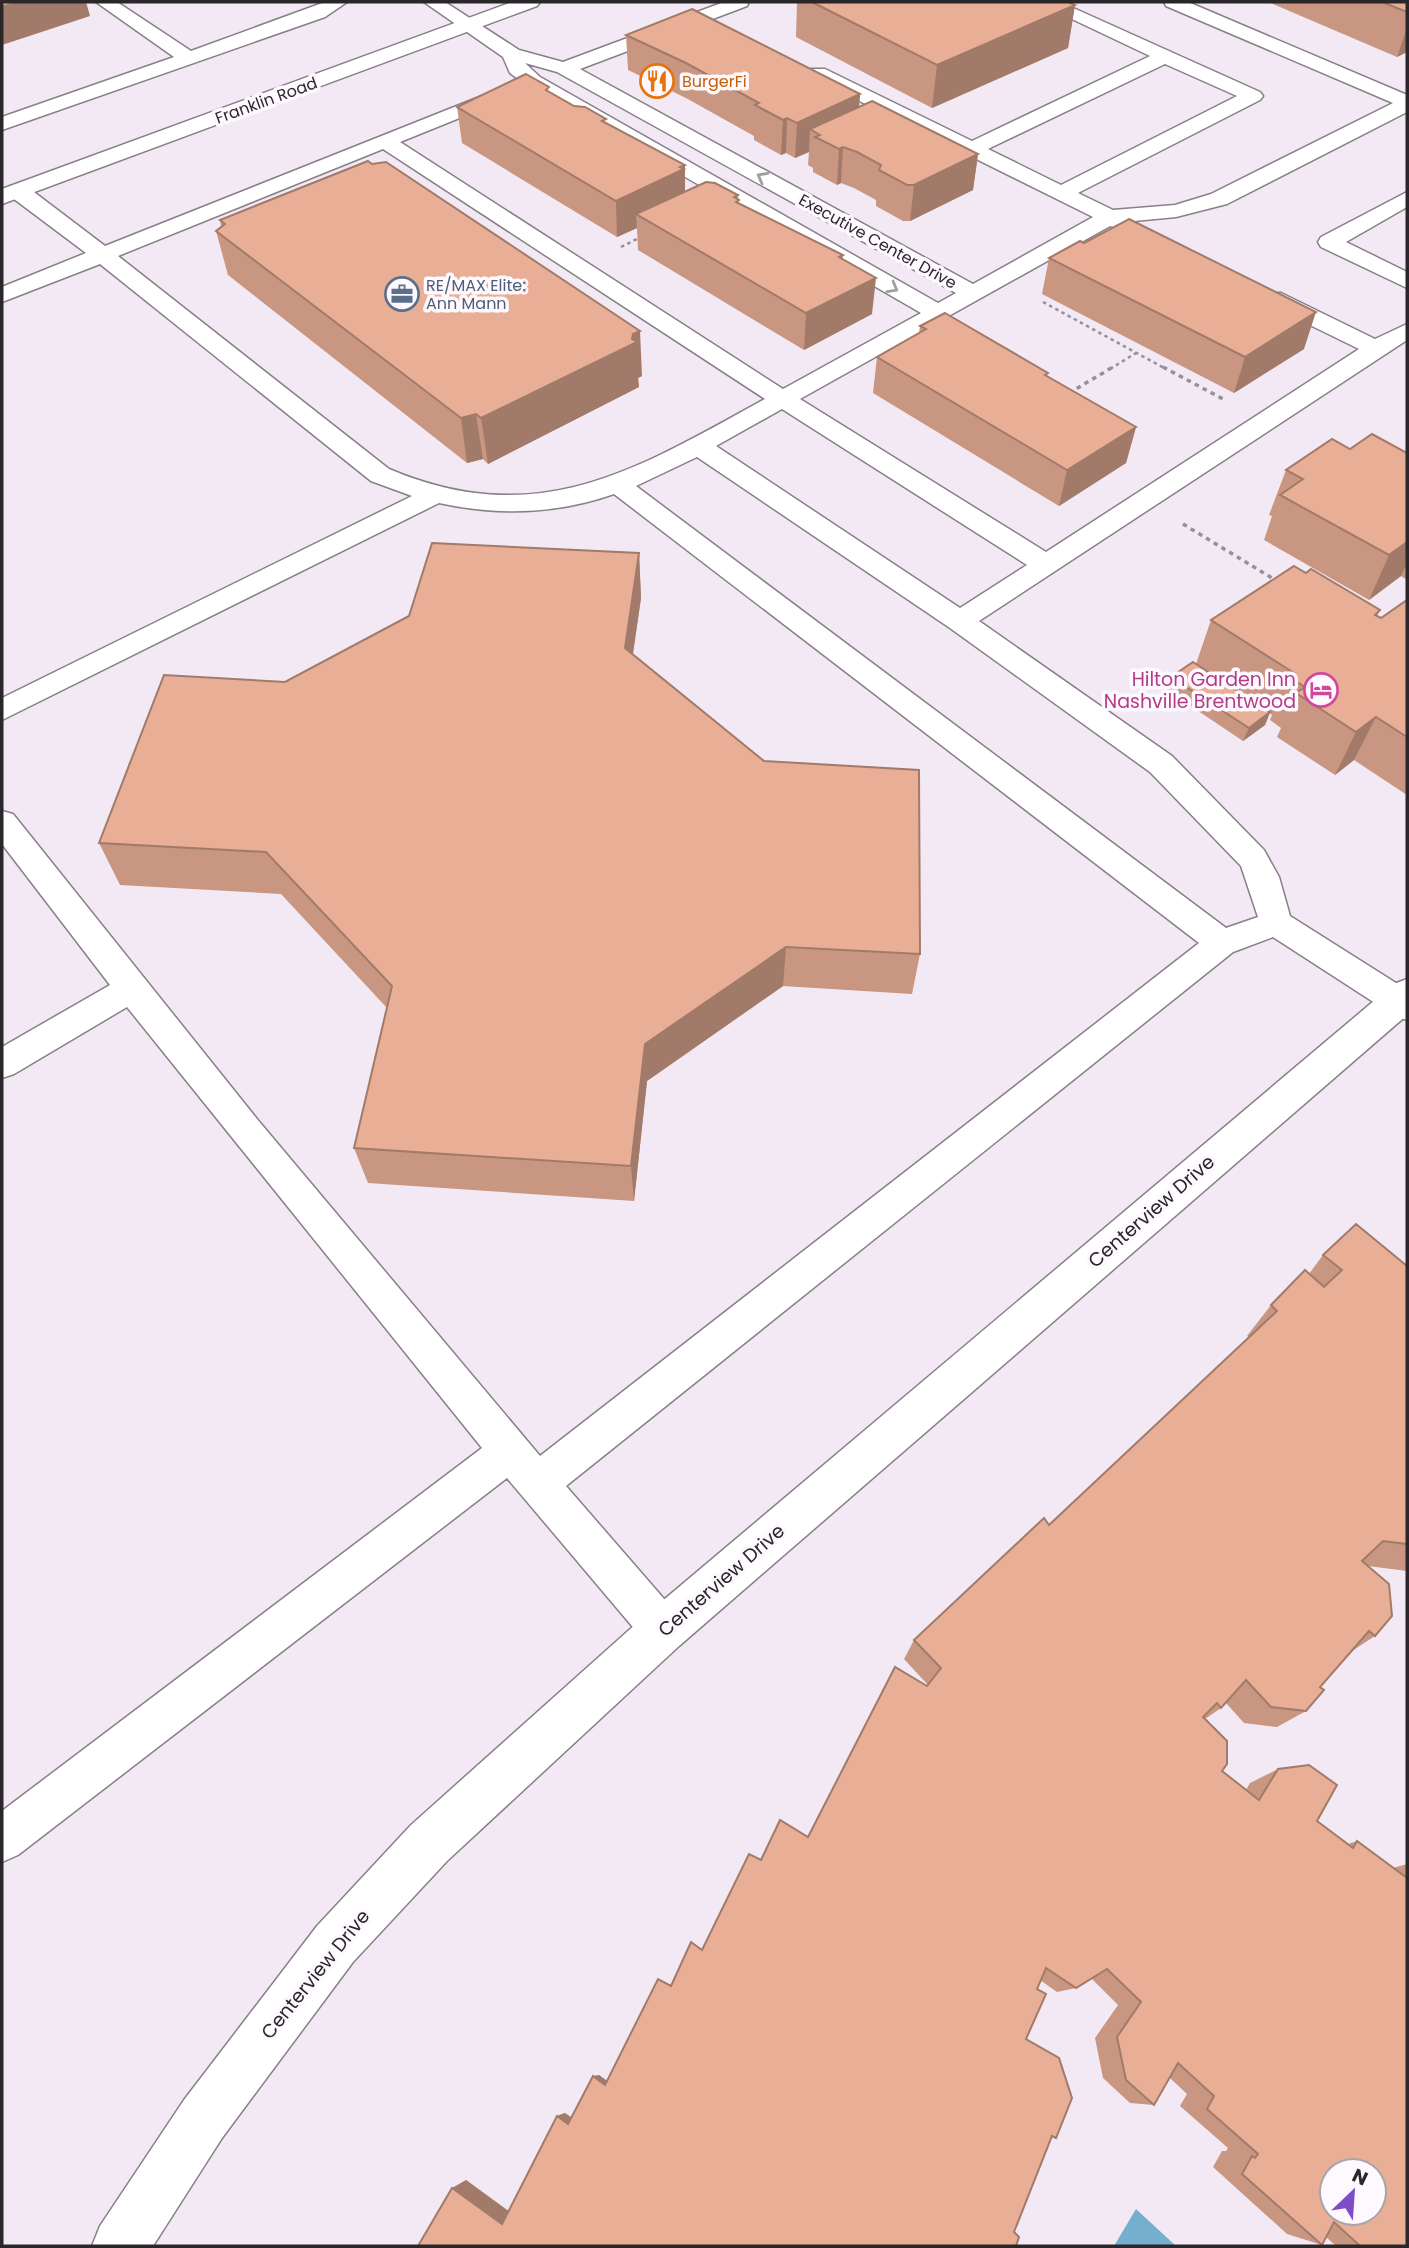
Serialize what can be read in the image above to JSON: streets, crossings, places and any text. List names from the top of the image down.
{
  "streets": {
    "street": ["Franklin Road", "Centerview Drive"],
    "lane": ["Executive Center Drive"]
  },
  "crossings": [
    ["Franklin Road", "Executive Center Drive"]
  ],
  "places": {
    "restaurant": ["BurgerFi"],
    "office": ["RE/MAX Elite: Ann Mann"],
    "hotel": ["Hilton Garden Inn Nashville Brentwood"]
  },
  "north": "top right"
}
